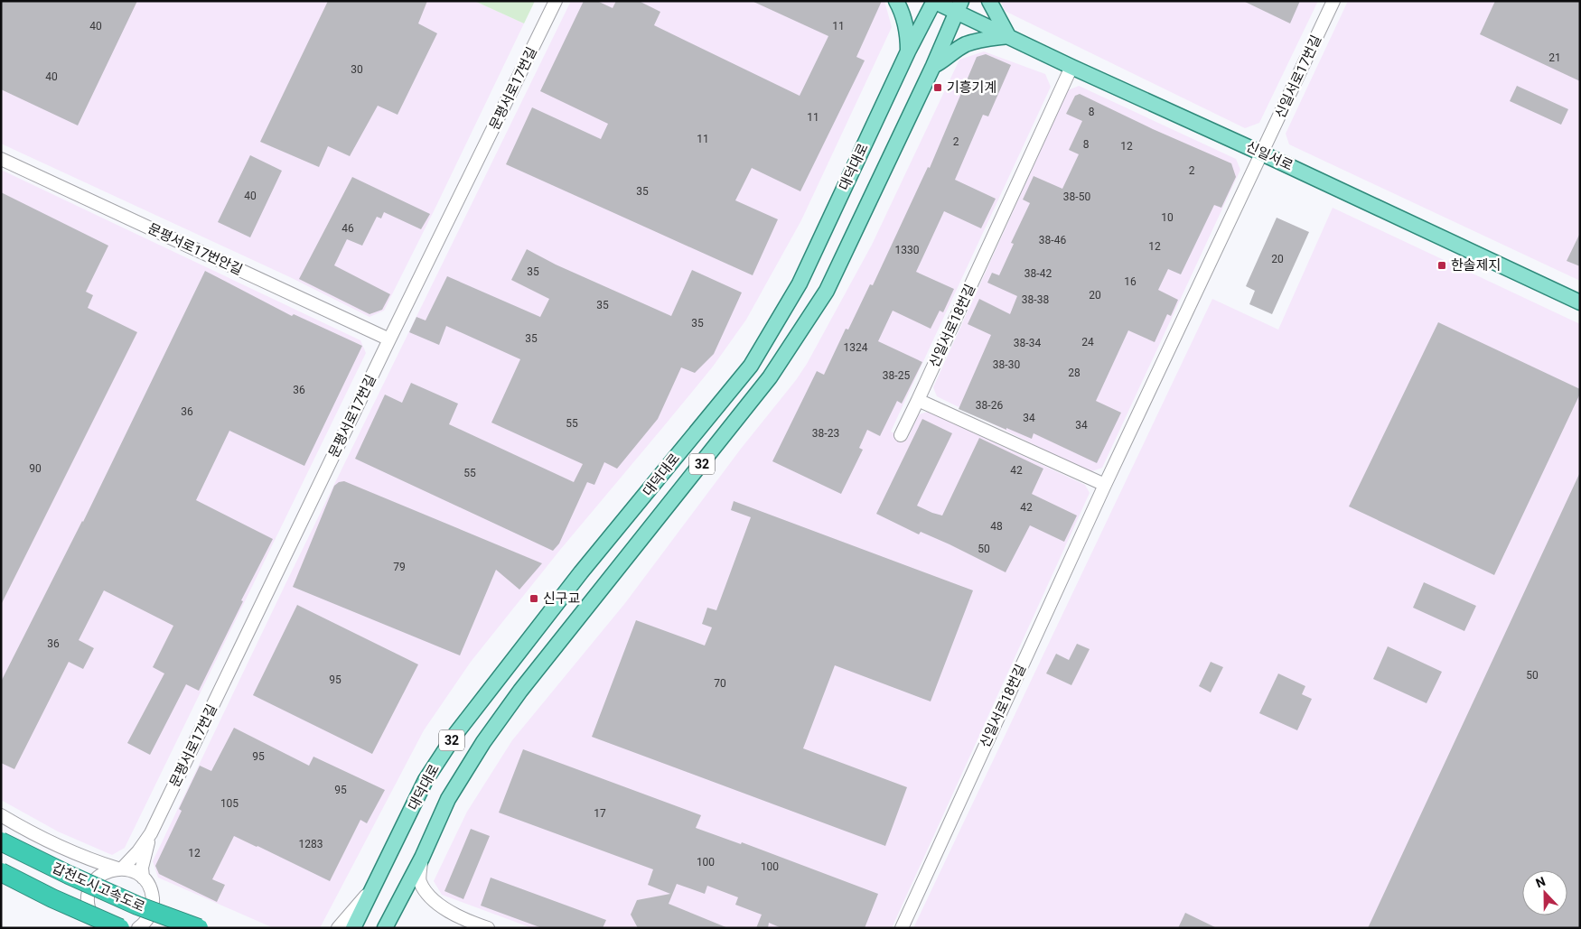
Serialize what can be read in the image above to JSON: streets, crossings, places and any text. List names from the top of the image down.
{
  "streets": {
    "highway": ["갑천도시고속도로"],
    "main road": ["신일서로", "대덕대로", "32"],
    "street": [
      "신일서로17번길",
      "문평서로17번길",
      "문평서로17번안길",
      "신일서로18번길"
    ]
  },
  "crossings": [
    ["신일서로17번길", "신일서로"],
    ["신일서로17번길", "신일서로18번길"],
    ["문평서로17번길", "문평서로17번안길"],
    ["신일서로", "대덕대로"],
    ["신일서로", "신일서로18번길"]
  ],
  "places": {
    "transit": ["기흥기계", "한솔제지", "신구교"]
  },
  "house_numbers": [
    "40",
    "11",
    "21",
    "30",
    "40",
    "8",
    "11",
    "11",
    "2",
    "8",
    "12",
    "2",
    "35",
    "40",
    "38-50",
    "10",
    "46",
    "38-46",
    "12",
    "1330",
    "20",
    "35",
    "38-42",
    "16",
    "20",
    "38-38",
    "35",
    "35",
    "35",
    "24",
    "38-34",
    "1324",
    "38-30",
    "28",
    "38-25",
    "36",
    "38-26",
    "36",
    "34",
    "55",
    "34",
    "38-23",
    "90",
    "42",
    "55",
    "42",
    "48",
    "50",
    "79",
    "36",
    "50",
    "95",
    "70",
    "95",
    "95",
    "105",
    "17",
    "1283",
    "12",
    "100",
    "100"
  ],
  "north": "top"
}
